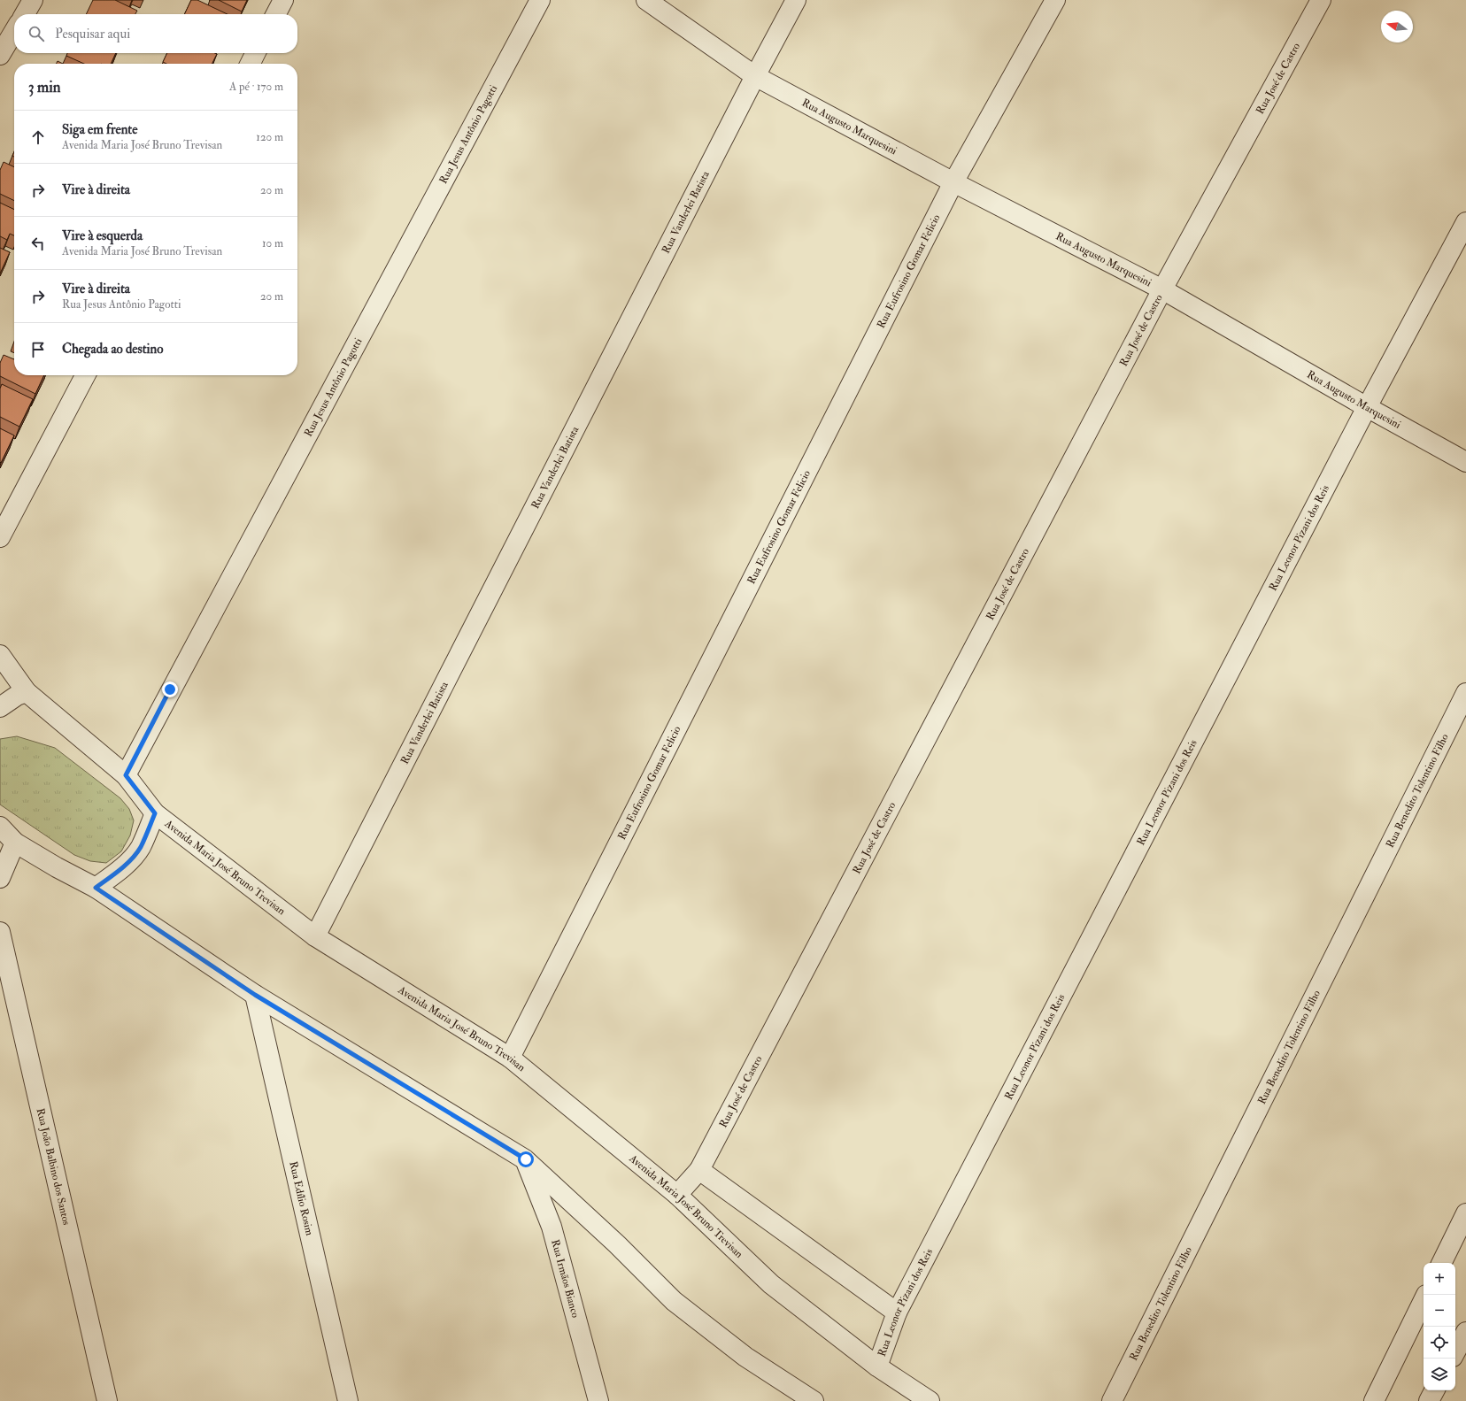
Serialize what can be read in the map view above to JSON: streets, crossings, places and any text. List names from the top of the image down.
{
  "streets": {
    "street": [
      "Rua José de Castro",
      "Rua Augusto Marquesini",
      "Rua Jesus Antônio Pagotti",
      "Rua Vanderlei Batista",
      "Rua Eufrosino Gomar Felicio",
      "Rua Leonor Pizani dos Reis",
      "Rua Benedito Tolentino Filho",
      "Avenida Maria José Bruno Trevisan",
      "Rua João Balbino dos Santos",
      "Rua Edílio Rosim",
      "Rua Irmãos Bianco"
    ]
  },
  "crossings": [
    ["Rua José de Castro", "Rua Augusto Marquesini"],
    ["Rua José de Castro", "Avenida Maria José Bruno Trevisan"],
    ["Rua Augusto Marquesini", "Rua Vanderlei Batista"],
    ["Rua Augusto Marquesini", "Rua Eufrosino Gomar Felicio"],
    ["Rua Augusto Marquesini", "Rua Leonor Pizani dos Reis"],
    ["Rua Jesus Antônio Pagotti", "Avenida Maria José Bruno Trevisan"],
    ["Rua Vanderlei Batista", "Avenida Maria José Bruno Trevisan"],
    ["Rua Eufrosino Gomar Felicio", "Avenida Maria José Bruno Trevisan"],
    ["Rua Leonor Pizani dos Reis", "Avenida Maria José Bruno Trevisan"]
  ],
  "north": "left",
  "page": {
    "search": "Pesquisar aqui",
    "heading": ["3 min", "A pé · 170 m"],
    "list": [
      ["Siga em frente", "Avenida Maria José Bruno Trevisan", "120 m"],
      ["Vire à direita", "20 m"],
      ["Vire à esquerda", "Avenida Maria José Bruno Trevisan", "10 m"],
      ["Vire à direita", "Rua Jesus Antônio Pagotti", "20 m"],
      "Chegada ao destino"
    ],
    "map_buttons": ["+", "−"]
  }
}
